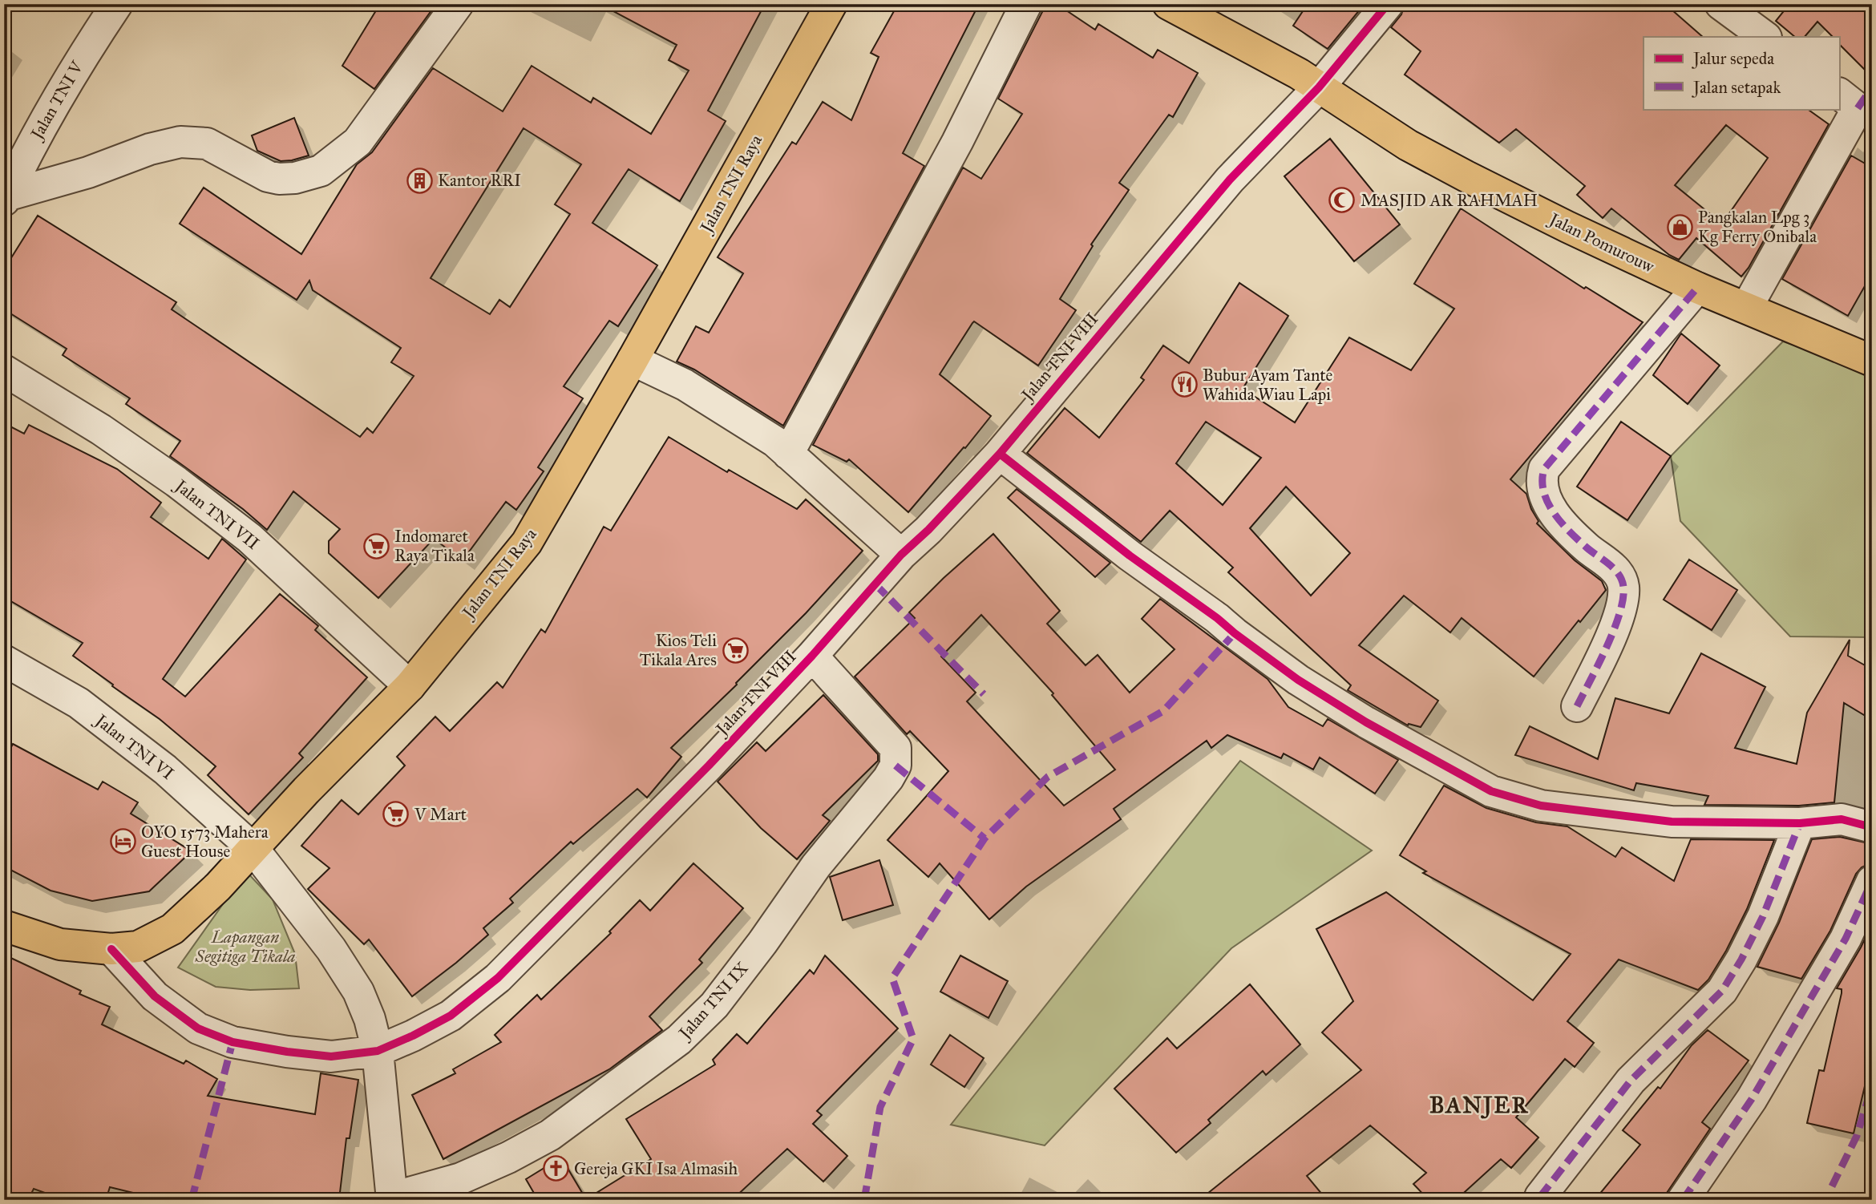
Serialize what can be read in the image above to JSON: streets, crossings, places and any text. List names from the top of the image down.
{
  "streets": {
    "main road": ["Jalan TNI Raya", "Jalan Pomurouw"],
    "street": [
      "Jalan TNI V",
      "Jalan TNI VIII",
      "Jalan TNI VII",
      "Jalan TNI VI",
      "Jalan TNI IX"
    ]
  },
  "crossings": [
    ["Jalan TNI Raya", "Jalan TNI VIII"],
    ["Jalan TNI Raya", "Jalan TNI VII"],
    ["Jalan TNI Raya", "Jalan TNI VI"],
    ["Jalan Pomurouw", "Jalan TNI VIII"],
    ["Jalan TNI VIII", "Jalan TNI VI"],
    ["Jalan TNI VIII", "Jalan TNI IX"],
    ["Jalan TNI VI", "Jalan TNI IX"]
  ],
  "districts": ["BANJER"],
  "parks": ["Lapangan Segitiga Tikala"],
  "places": {
    "building": ["Kantor RRI"],
    "mosque": ["MASJID AR RAHMAH"],
    "shop": ["Pangkalan Lpg 3 Kg Ferry Onibala"],
    "restaurant": ["Bubur Ayam Tante Wahida Wiau Lapi"],
    "supermarket": ["Indomaret Raya Tikala", "Kios Teli Tikala Ares", "V Mart"],
    "hotel": ["OYO 1573 Mahera Guest House"],
    "church": ["Gereja GKI Isa Almasih"]
  },
  "legend": ["Jalur sepeda", "Jalan setapak"]
}
